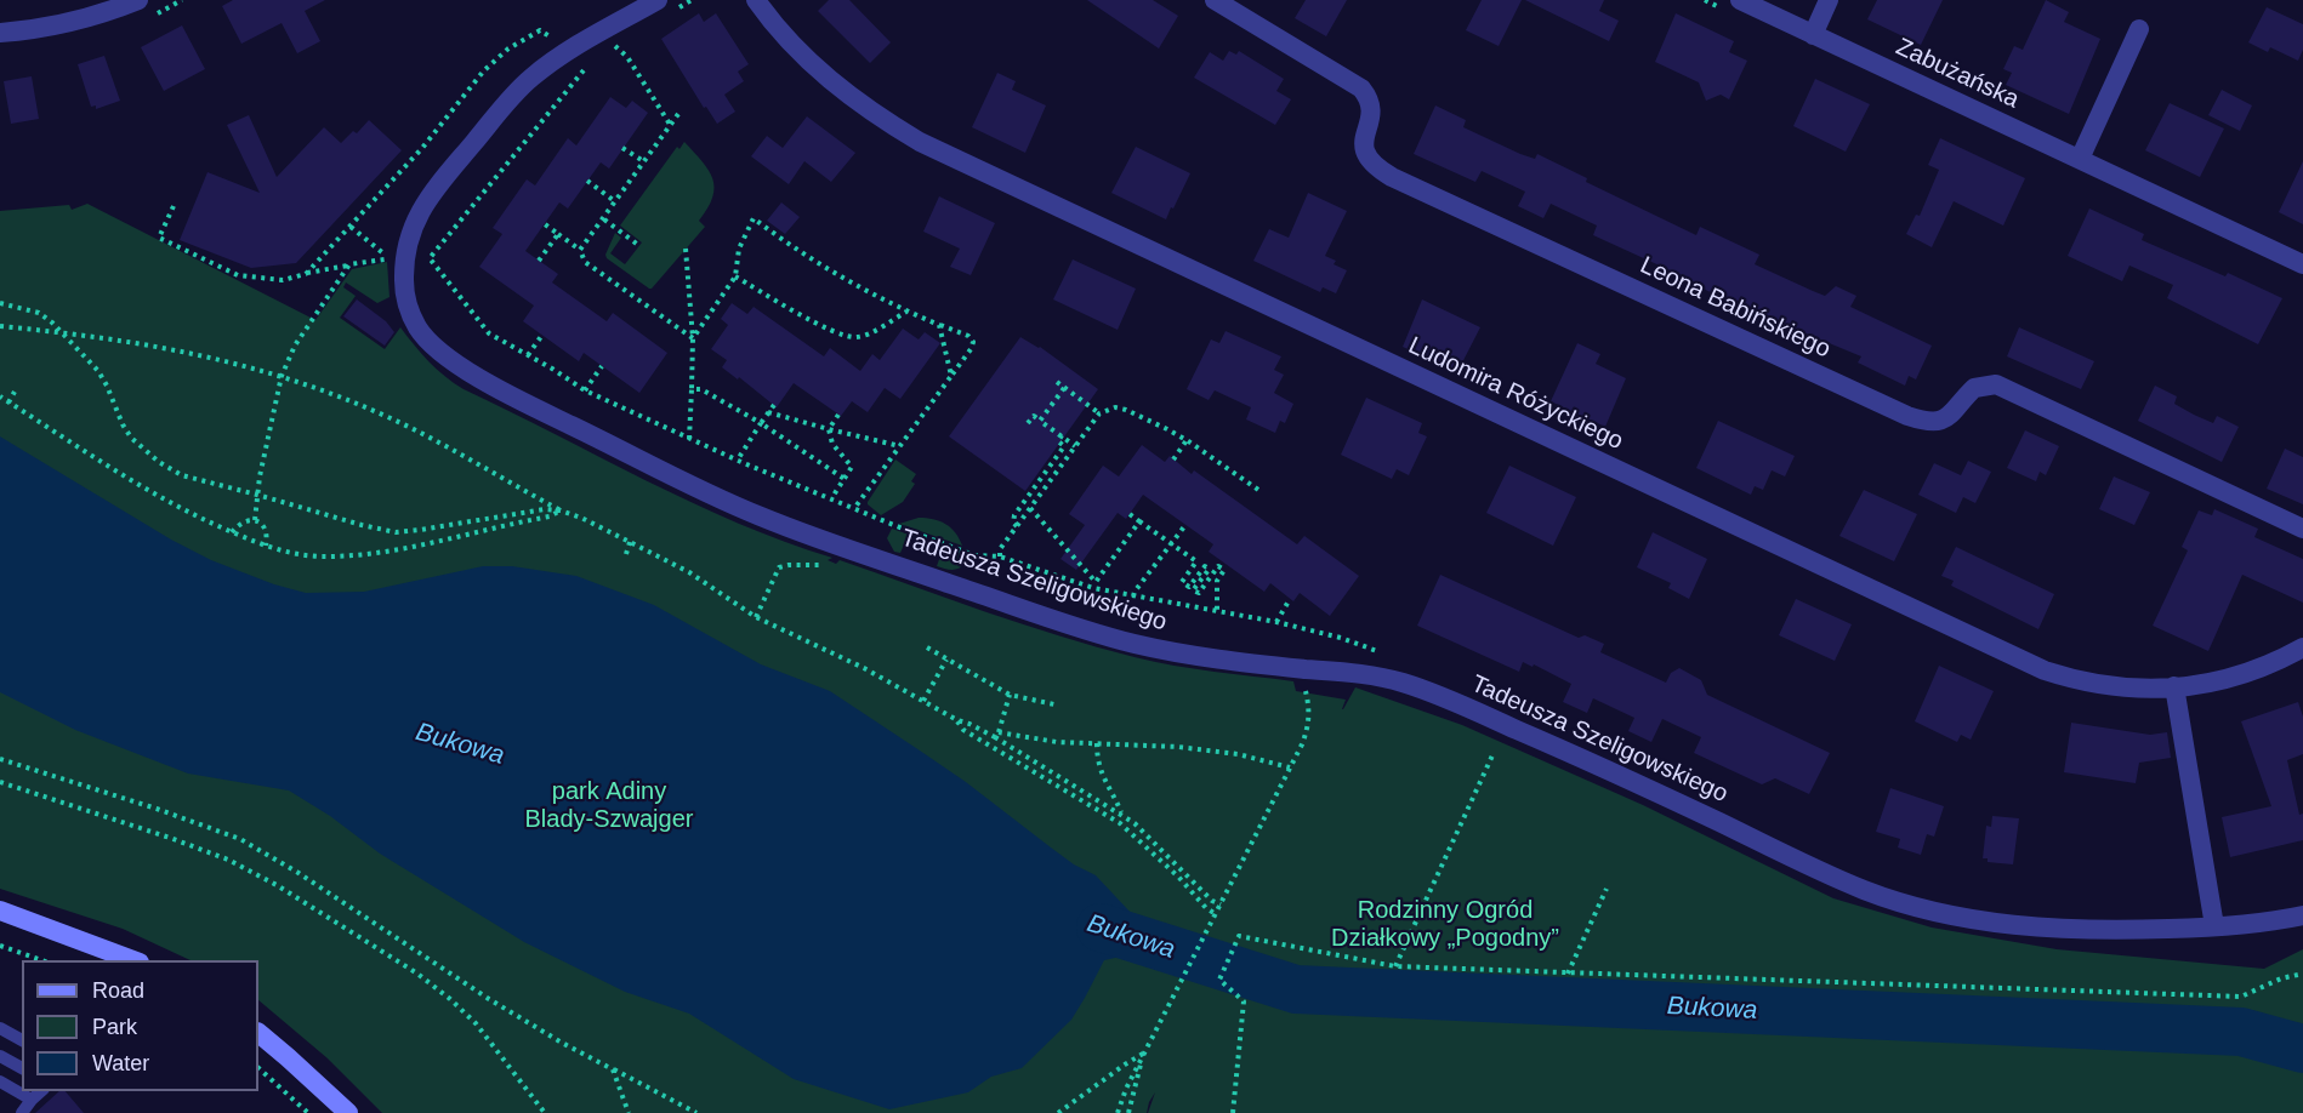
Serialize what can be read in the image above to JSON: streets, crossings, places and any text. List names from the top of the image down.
{
  "streets": {
    "street": [
      "Zabużańska",
      "Leona Babińskiego",
      "Ludomira Różyckiego",
      "Tadeusza Szeligowskiego"
    ]
  },
  "water": ["Bukowa"],
  "parks": ["park Adiny Blady-Szwajger", "Rodzinny Ogród Działkowy „Pogodny”"],
  "legend": ["Road", "Park", "Water"]
}
